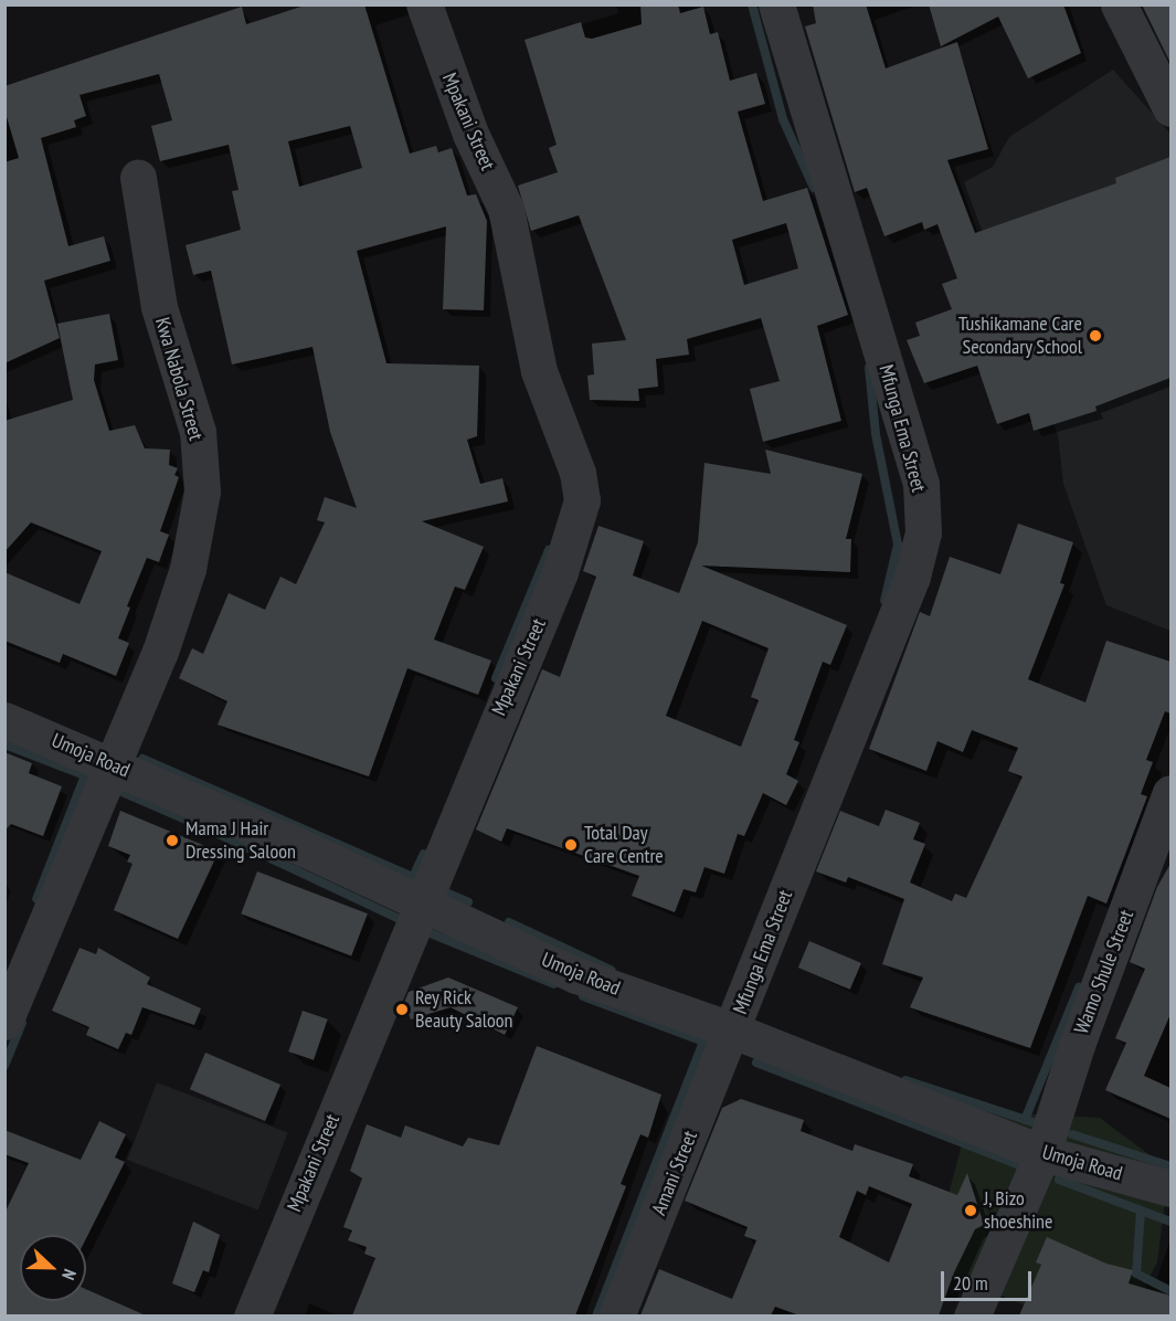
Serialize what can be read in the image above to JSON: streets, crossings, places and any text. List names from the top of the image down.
{
  "streets": {
    "street": [
      "Mpakani Street",
      "Kwa Nabola Street",
      "Mfunga Ema Street",
      "Umoja Road",
      "Wamo Shule Street",
      "Amani Street"
    ]
  },
  "crossings": [
    ["Mpakani Street", "Umoja Road"],
    ["Kwa Nabola Street", "Umoja Road"],
    ["Mfunga Ema Street", "Umoja Road"],
    ["Mfunga Ema Street", "Amani Street"],
    ["Umoja Road", "Wamo Shule Street"],
    ["Umoja Road", "Amani Street"]
  ],
  "places": [
    "Tushikamane Care Secondary School",
    "Mama J Hair Dressing Saloon",
    "Total Day Care Centre",
    "Rey Rick Beauty Saloon",
    "J, Bizo shoeshine"
  ],
  "scale_bar": "20 m",
  "north": "right"
}
